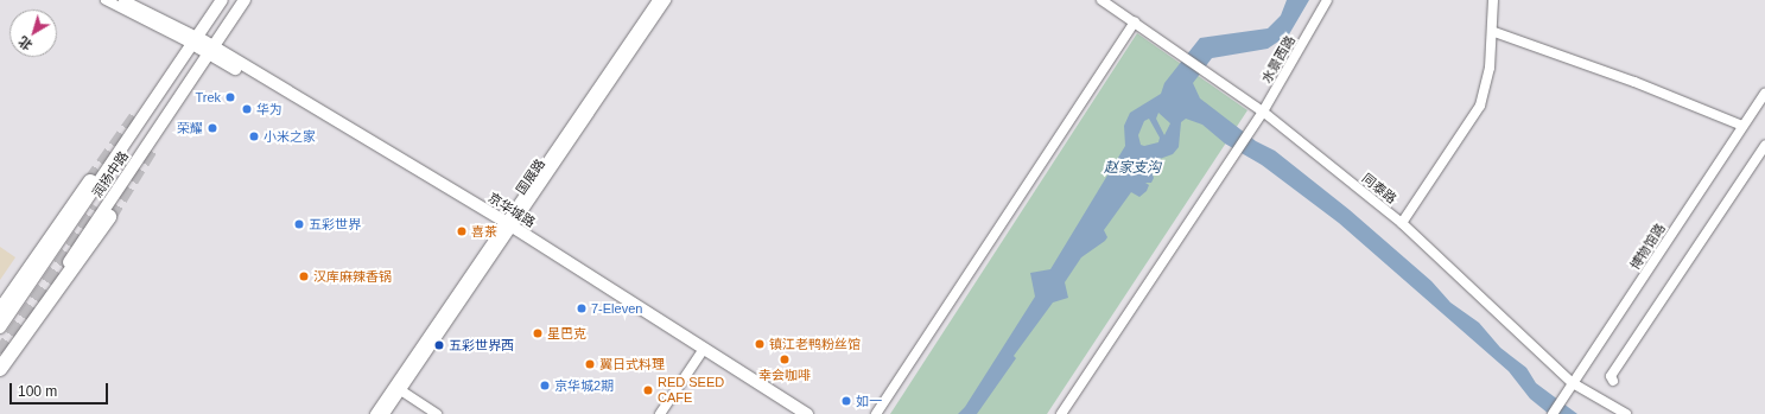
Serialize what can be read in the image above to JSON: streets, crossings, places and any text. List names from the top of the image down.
{
  "streets": {
    "main road": ["润扬中路", "京华城路"],
    "street": [
      "水景西路",
      "国展路",
      "同泰路",
      "博物馆路"
    ]
  },
  "crossings": [
    ["水景西路", "同泰路"],
    ["润扬中路", "京华城路"],
    ["国展路", "京华城路"],
    ["同泰路", "博物馆路"]
  ],
  "water": ["赵家支沟"],
  "places": [
    "Trek",
    "华为",
    "荣耀",
    "小米之家",
    "五彩世界",
    "喜茶",
    "汉库麻辣香锅",
    "7-Eleven",
    "星巴克",
    "镇江老鸭粉丝馆",
    "五彩世界西",
    "幸会咖啡",
    "翼日式料理",
    "京华城2期",
    "RED SEED CAFE",
    "如一"
  ],
  "scale_bar": "100 m",
  "north": "bottom left"
}
